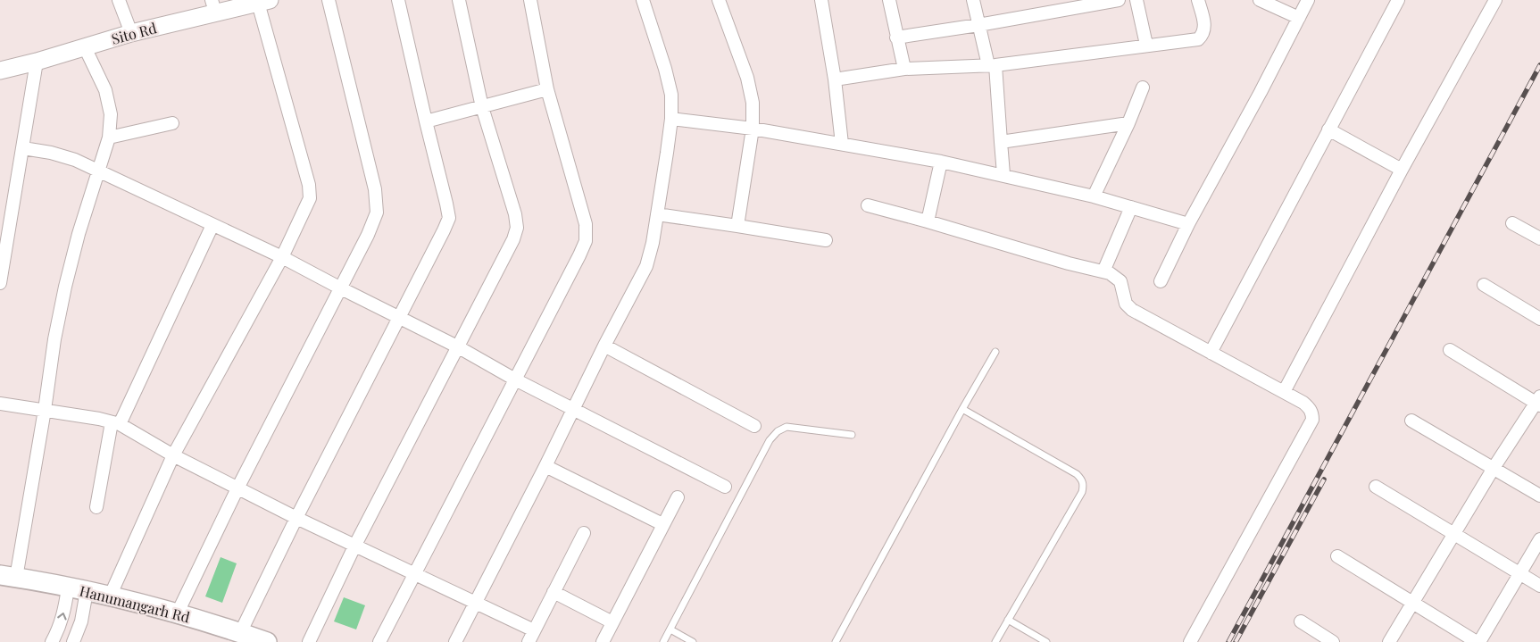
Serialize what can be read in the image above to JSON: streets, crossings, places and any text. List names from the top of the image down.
{
  "streets": {
    "main road": ["Sito Rd", "Hanumangarh Rd"]
  }
}
